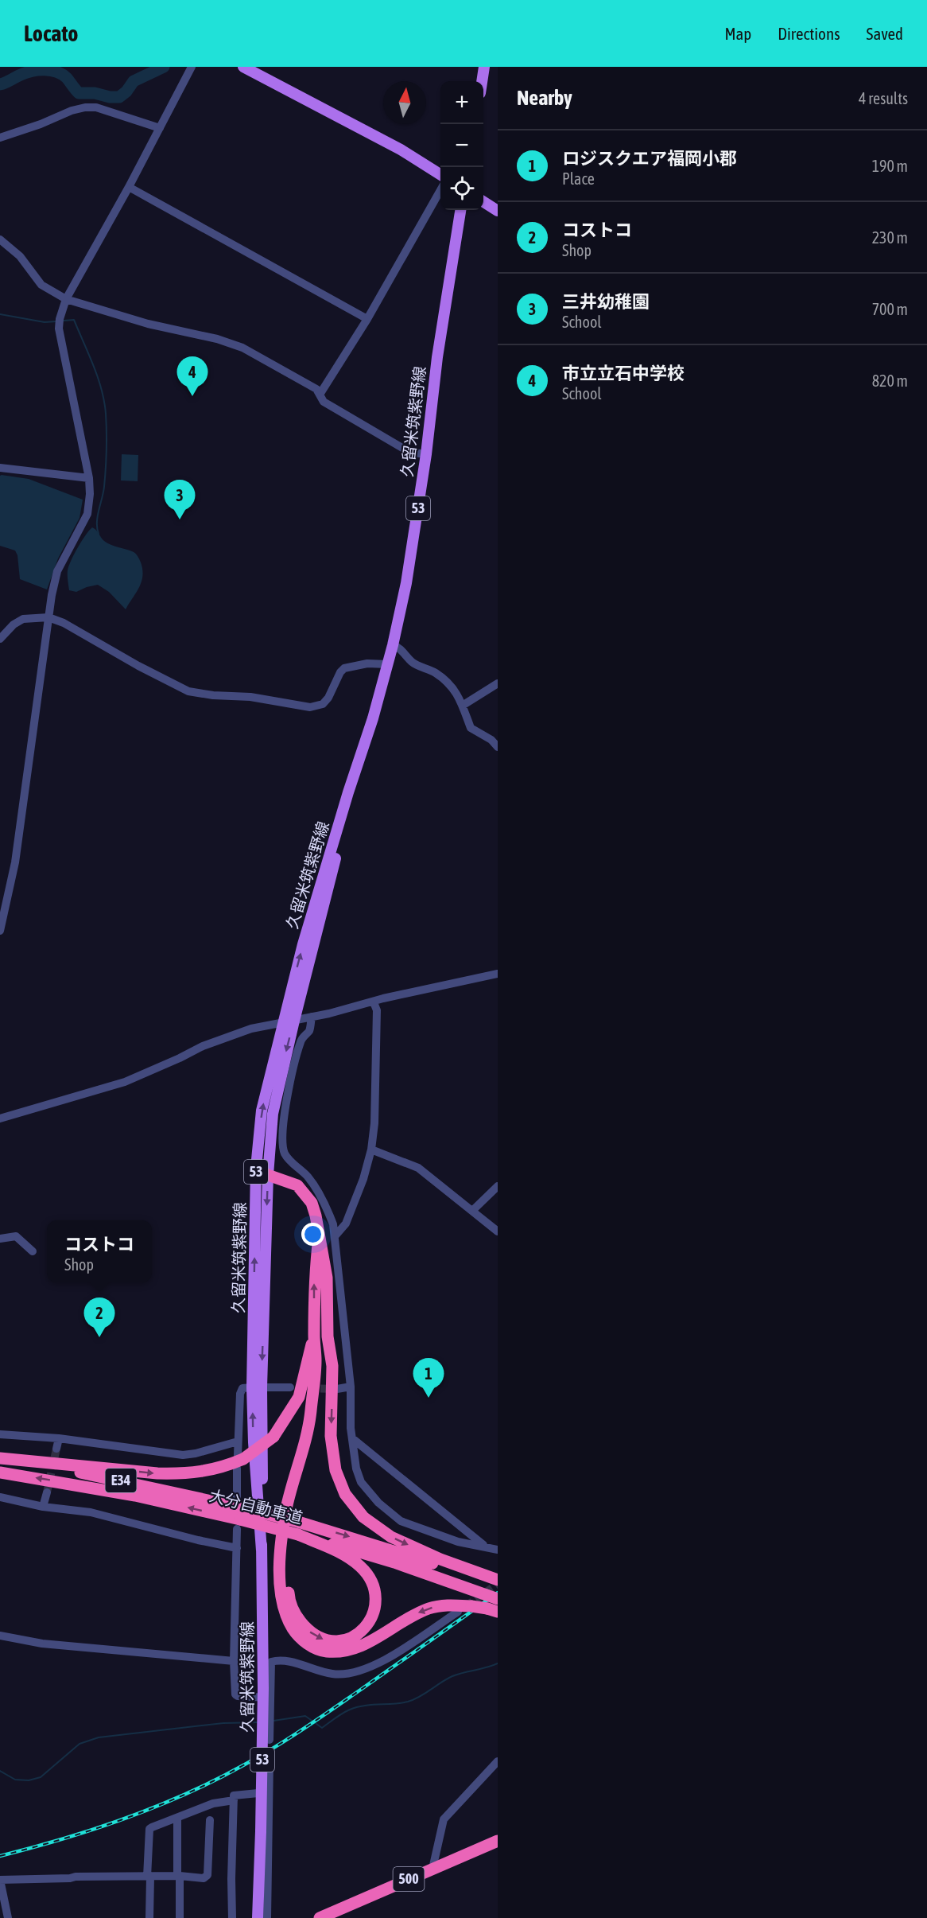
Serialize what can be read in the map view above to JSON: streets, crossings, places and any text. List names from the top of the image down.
{
  "streets": {
    "highway": ["E34", "大分自動車道", "500"],
    "main road": ["久留米筑紫野線", "53"]
  },
  "north": "top",
  "page": {
    "header": "Locato",
    "nav": ["Map", "Directions", "Saved"],
    "heading": ["Nearby", "4 results"],
    "map_buttons": ["+", "−"],
    "list": [
      {
        "mark": "1",
        "name": "ロジスクエア福岡小郡",
        "note": "Place",
        "value": "190 m"
      },
      {
        "mark": "2",
        "name": "コストコ",
        "note": "Shop",
        "value": "230 m"
      },
      {
        "mark": "3",
        "name": "三井幼稚園",
        "note": "School",
        "value": "700 m"
      },
      {
        "mark": "4",
        "name": "市立立石中学校",
        "note": "School",
        "value": "820 m"
      }
    ],
    "pins": [
      "4",
      "3",
      "2",
      "1"
    ],
    "popup": ["コストコ", "Shop"]
  }
}
